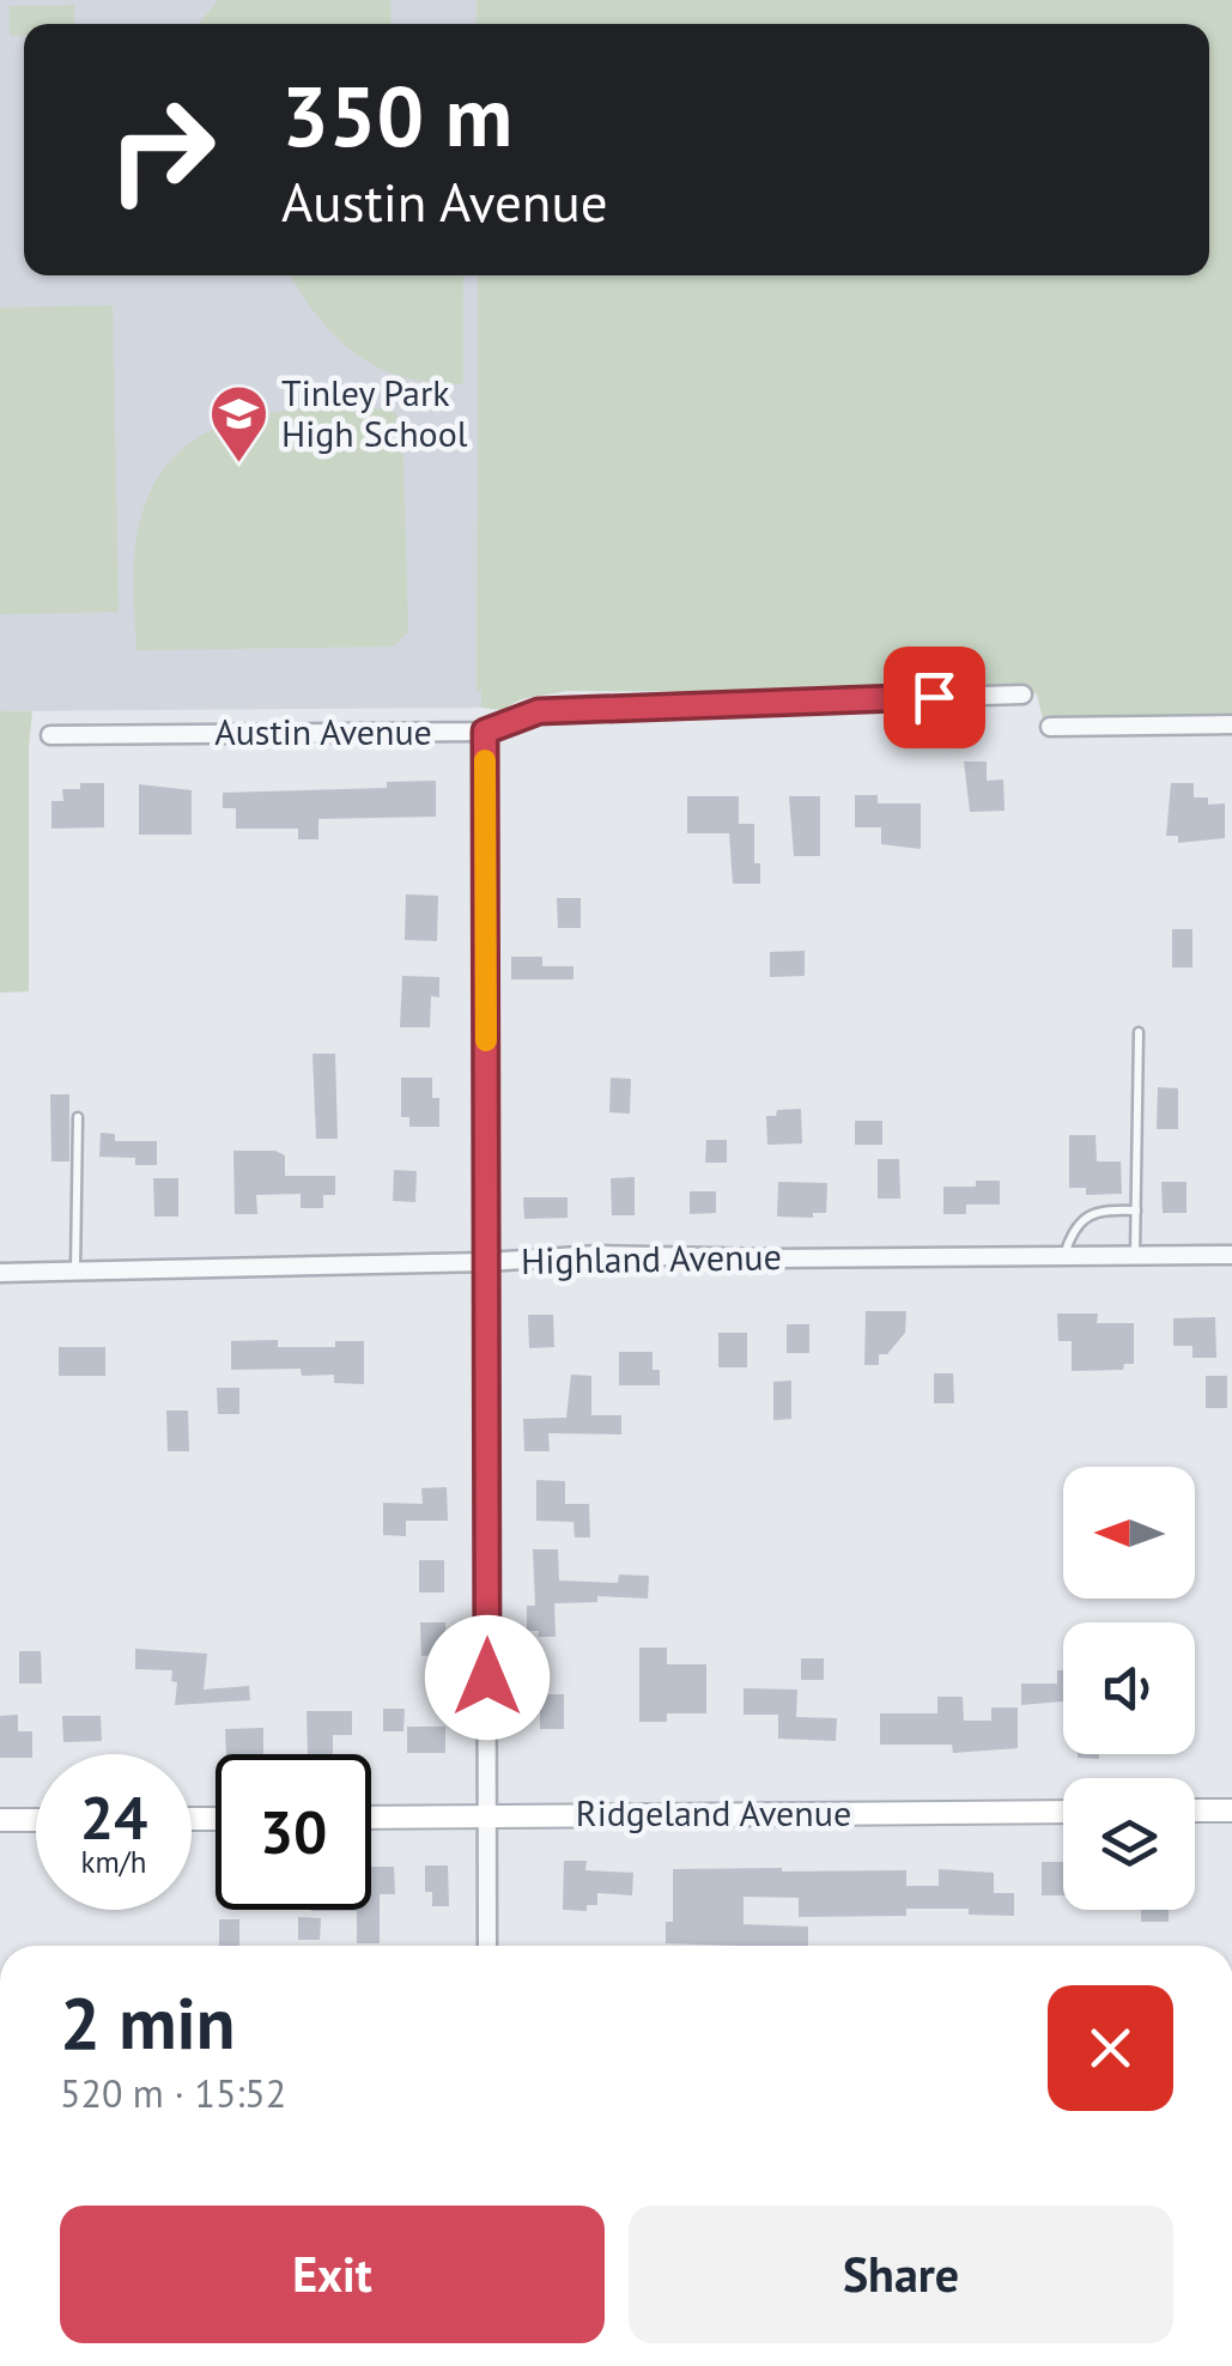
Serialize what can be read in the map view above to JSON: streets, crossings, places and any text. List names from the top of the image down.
{
  "streets": {
    "street": ["Austin Avenue", "Highland Avenue", "Ridgeland Avenue"]
  },
  "places": {
    "school or university": ["Tinley Park High School"]
  },
  "north": "left",
  "page": {
    "turn": ["350 m", "Austin Avenue"],
    "speed": "24 km/h",
    "limit": "30",
    "heading": ["2 min", "520 m · 15:52"],
    "buttons": ["Exit", "Share"]
  }
}
